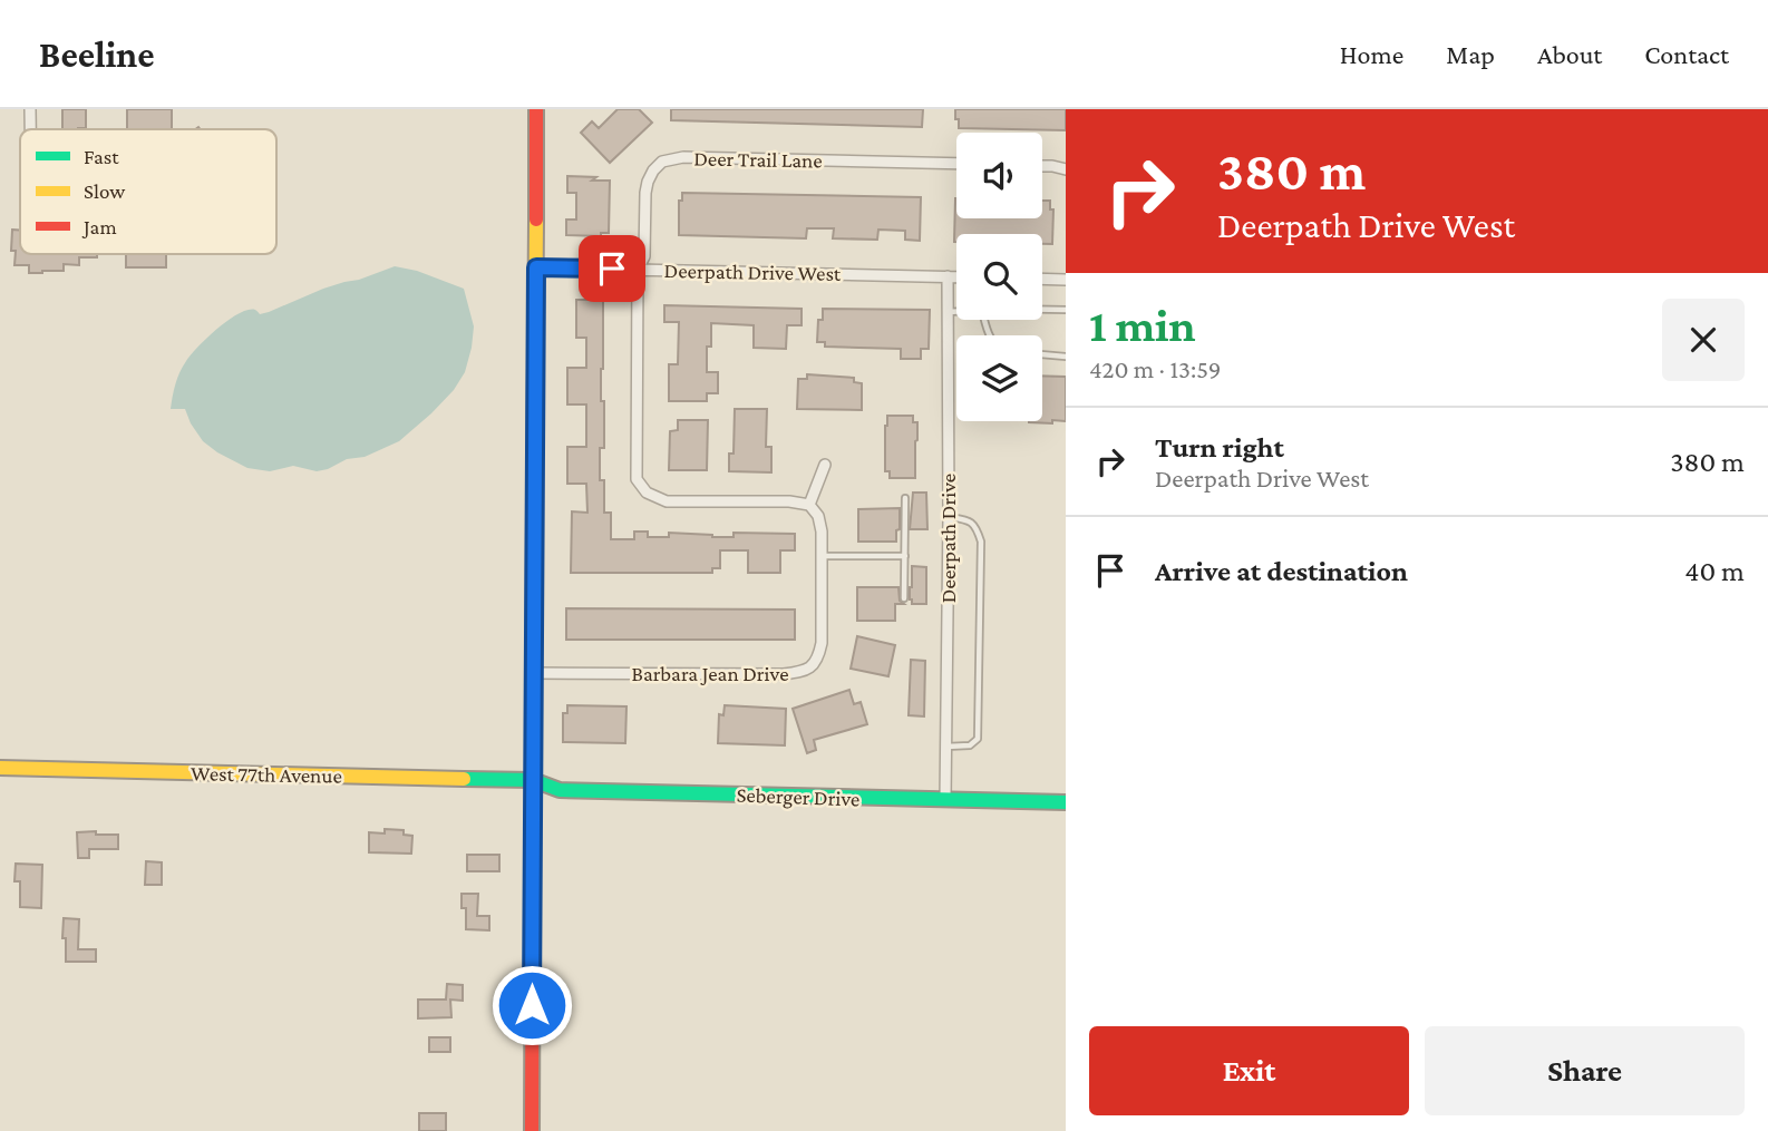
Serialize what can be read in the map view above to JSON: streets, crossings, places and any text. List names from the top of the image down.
{
  "streets": {
    "street": [
      "Deer Trail Lane",
      "Deerpath Drive West",
      "Deerpath Drive",
      "Barbara Jean Drive",
      "West 77th Avenue",
      "Seberger Drive"
    ]
  },
  "crossings": [
    ["Deer Trail Lane", "Deerpath Drive West"],
    ["Deerpath Drive West", "Deerpath Drive"],
    ["Deerpath Drive", "Seberger Drive"],
    ["West 77th Avenue", "Seberger Drive"]
  ],
  "legend": ["Fast", "Slow", "Jam"],
  "page": {
    "header": "Beeline",
    "nav": [
      "Home",
      "Map",
      "About",
      "Contact"
    ],
    "turn": ["380 m", "Deerpath Drive West"],
    "heading": ["1 min", "420 m · 13:59"],
    "list": [
      {
        "name": "Turn right",
        "note": "Deerpath Drive West",
        "value": "380 m"
      },
      {
        "name": "Arrive at destination",
        "value": "40 m"
      }
    ],
    "buttons": ["Exit", "Share"]
  }
}
